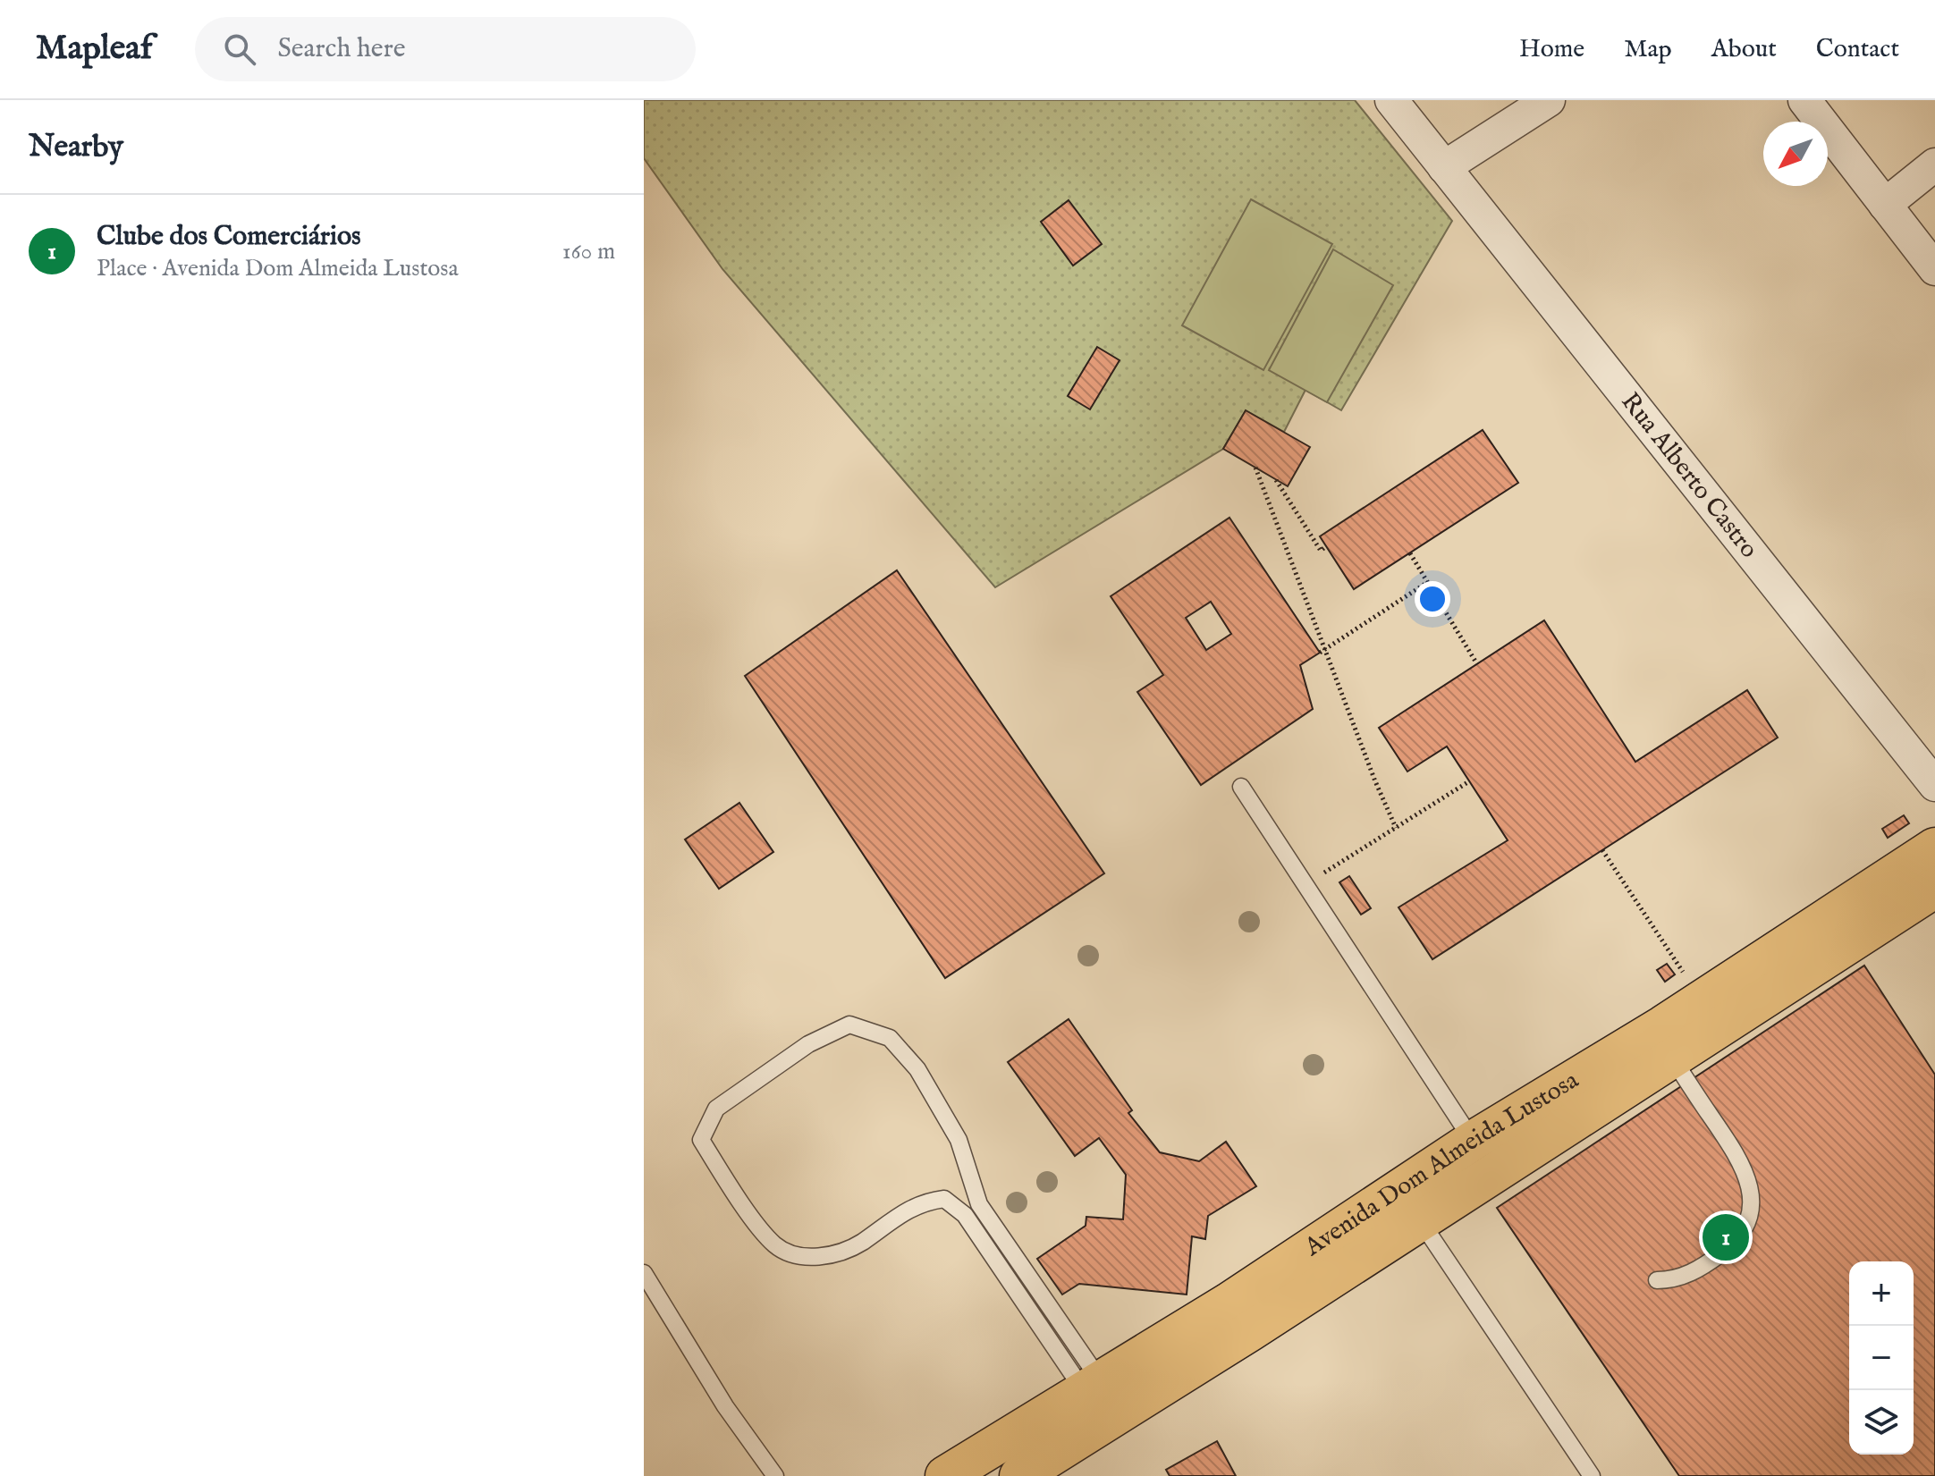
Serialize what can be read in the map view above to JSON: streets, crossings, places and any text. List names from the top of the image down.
{
  "streets": {
    "main road": ["Avenida Dom Almeida Lustosa"],
    "street": ["Rua Alberto Castro"]
  },
  "north": "bottom left",
  "page": {
    "header": "Mapleaf",
    "search": "Search here",
    "nav": [
      "Home",
      "Map",
      "About",
      "Contact"
    ],
    "heading": "Nearby",
    "list": [
      {
        "mark": "1",
        "name": "Clube dos Comerciários",
        "note": "Place · Avenida Dom Almeida Lustosa",
        "value": "160 m"
      }
    ],
    "pins": "1",
    "map_buttons": ["+", "−"]
  }
}
